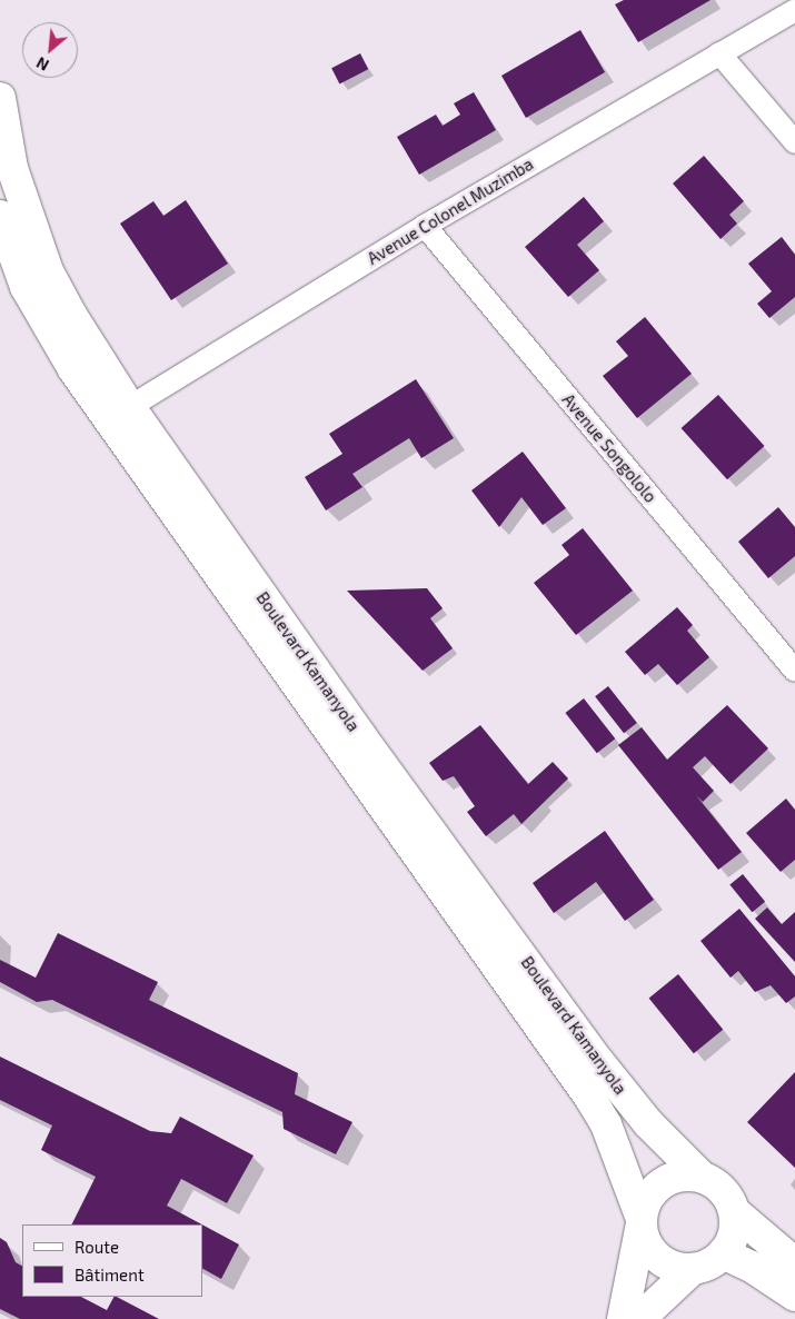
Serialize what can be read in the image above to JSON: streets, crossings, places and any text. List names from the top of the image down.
{
  "streets": {
    "main road": ["Boulevard Kamanyola"],
    "street": ["Avenue Colonel Muzimba", "Avenue Songololo"]
  },
  "crossings": [
    ["Avenue Colonel Muzimba", "Avenue Songololo"],
    ["Avenue Colonel Muzimba", "Boulevard Kamanyola"]
  ],
  "legend": ["Route", "Bâtiment"],
  "north": "bottom left"
}
